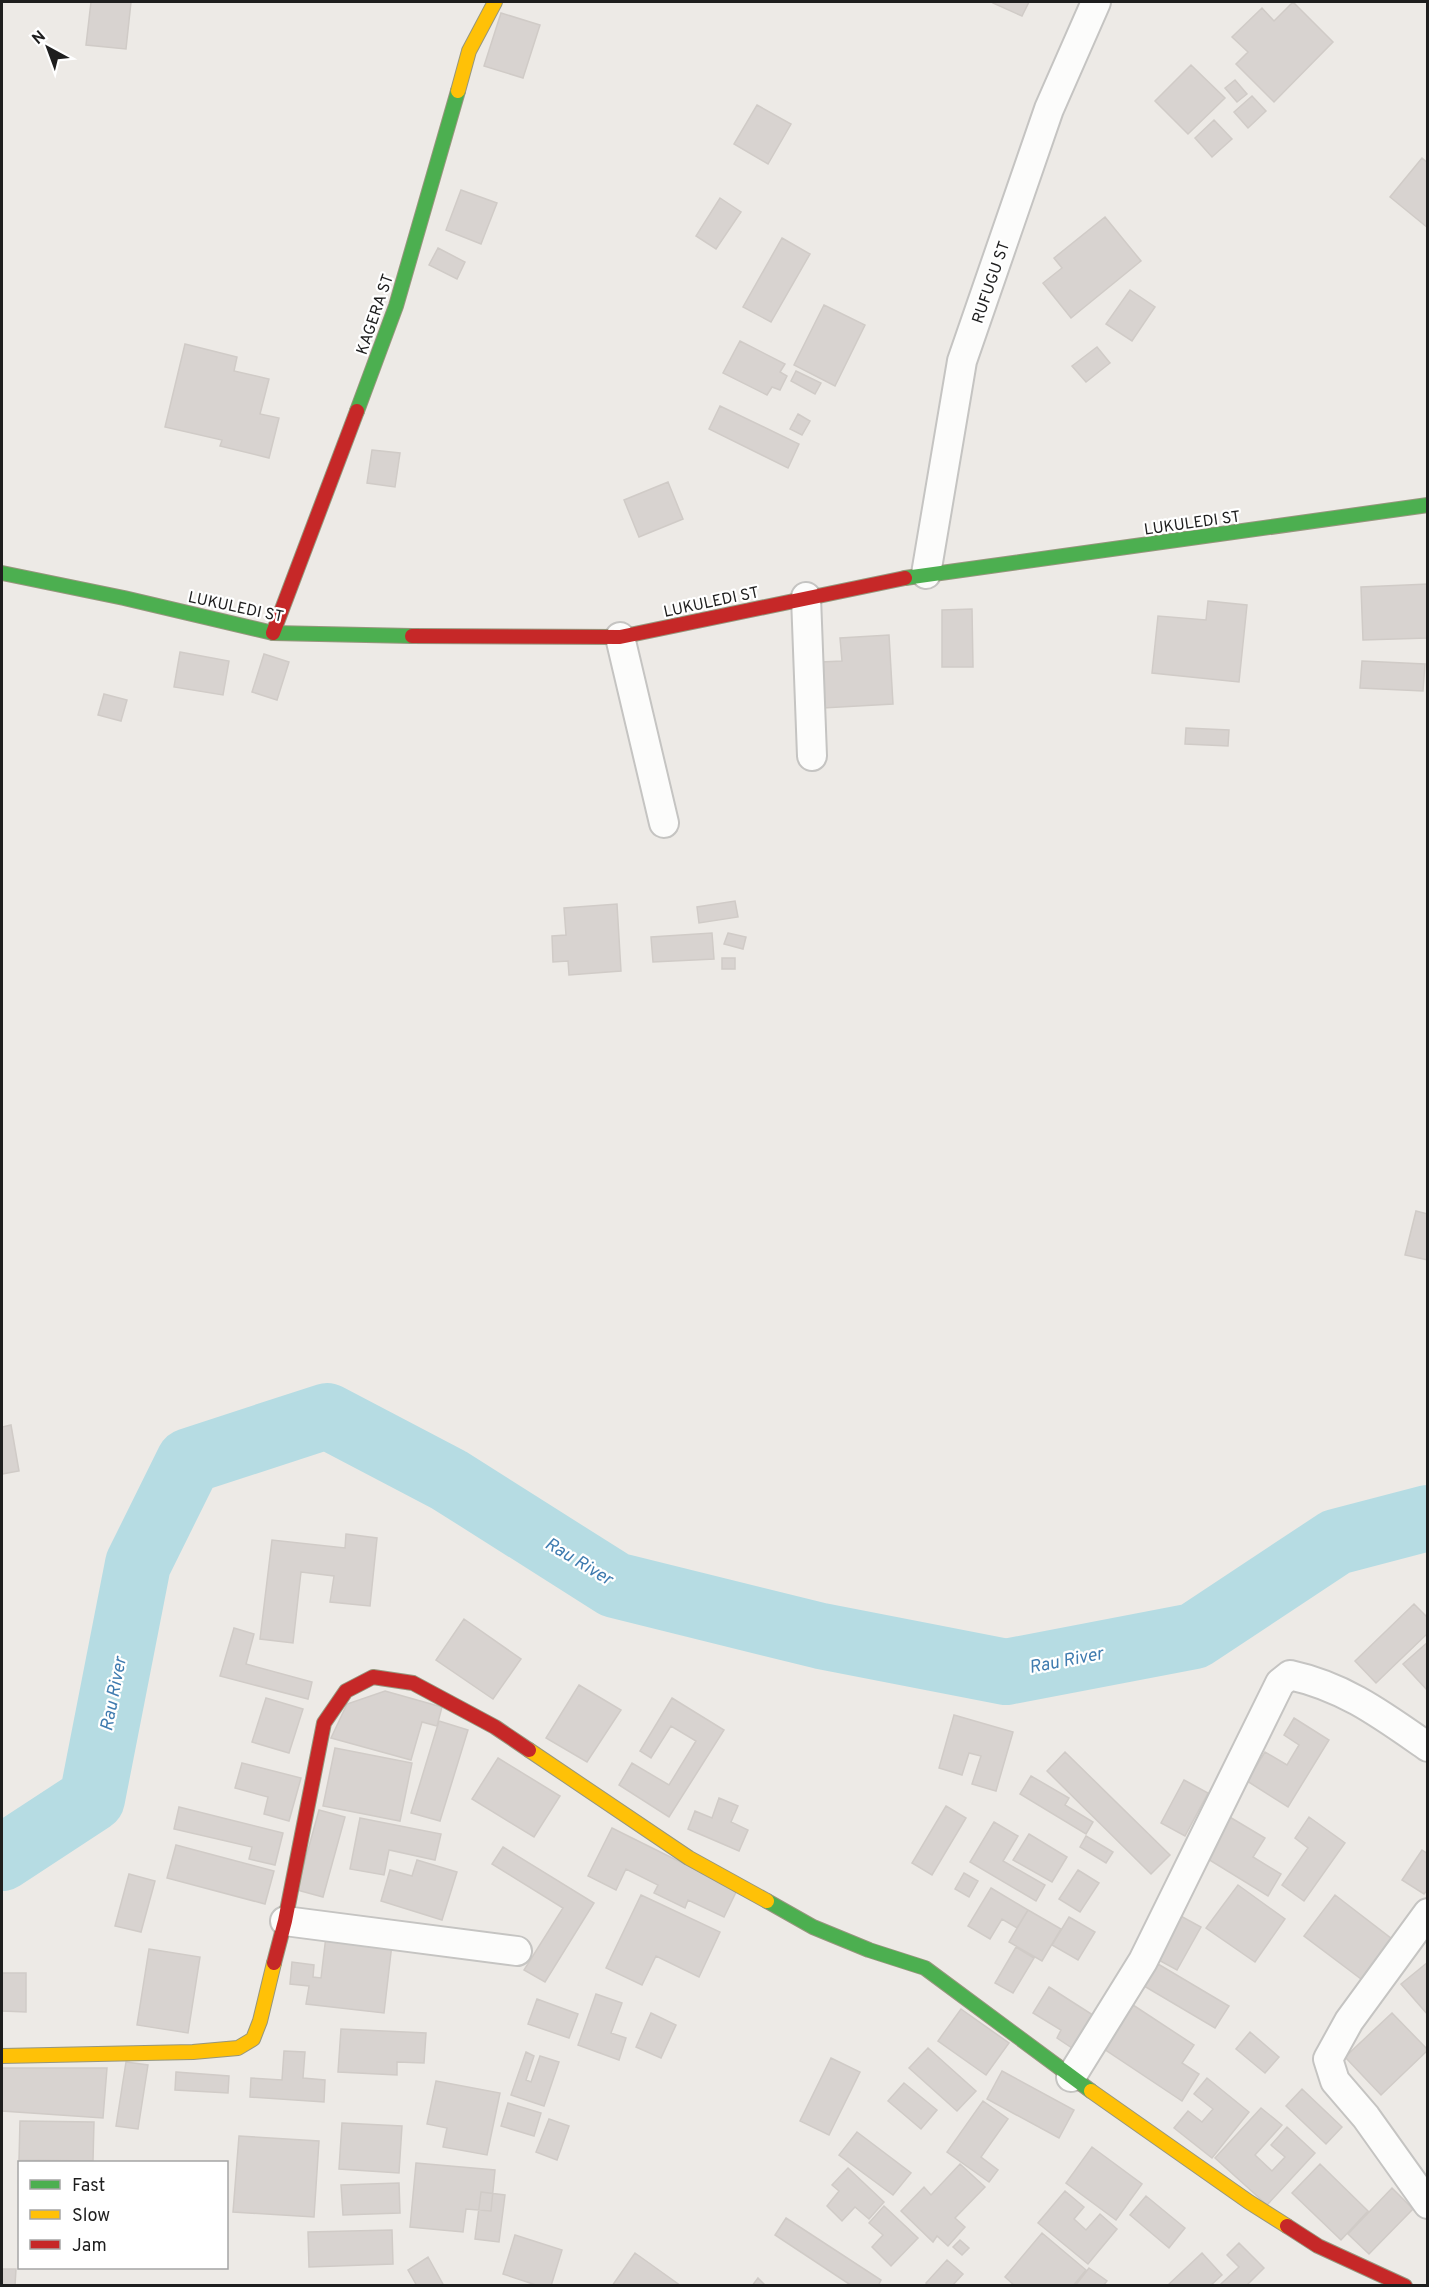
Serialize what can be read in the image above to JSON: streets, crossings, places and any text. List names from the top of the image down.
{
  "streets": {
    "street": ["RUFUGU ST", "KAGERA ST", "LUKULEDI ST"]
  },
  "crossings": [
    ["RUFUGU ST", "LUKULEDI ST"],
    ["KAGERA ST", "LUKULEDI ST"]
  ],
  "water": ["Rau River"],
  "legend": ["Fast", "Slow", "Jam"],
  "north": "top left"
}
